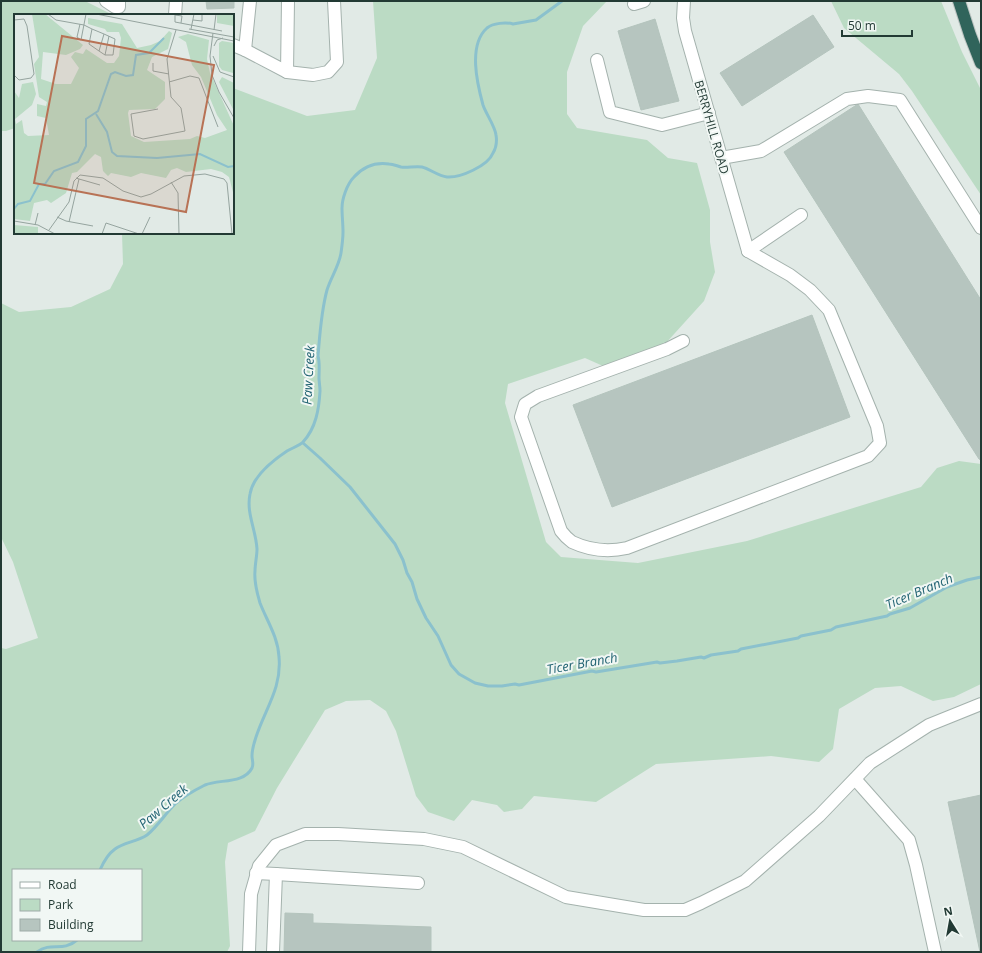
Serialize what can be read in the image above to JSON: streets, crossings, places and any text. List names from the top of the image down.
{
  "streets": {
    "street": ["BERRYHILL ROAD"]
  },
  "water": ["Paw Creek", "Ticer Branch"],
  "legend": ["Road", "Park", "Building"],
  "scale_bar": "50 m",
  "north": "top"
}
